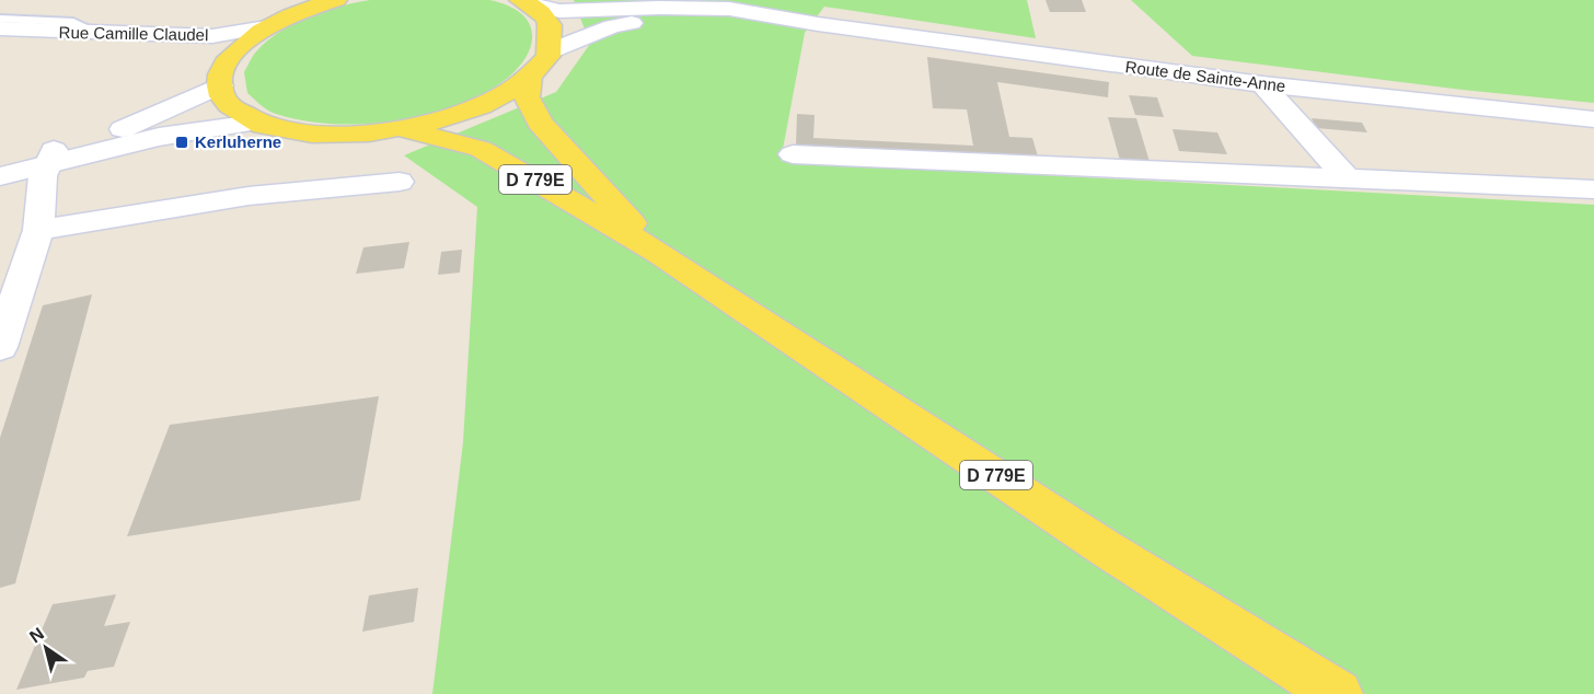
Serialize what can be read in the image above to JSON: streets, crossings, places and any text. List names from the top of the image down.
{
  "streets": {
    "main road": ["D 779E"],
    "street": ["Rue Camille Claudel", "Route de Sainte-Anne"]
  },
  "places": {
    "transit": ["Kerluherne"]
  },
  "north": "top left"
}
